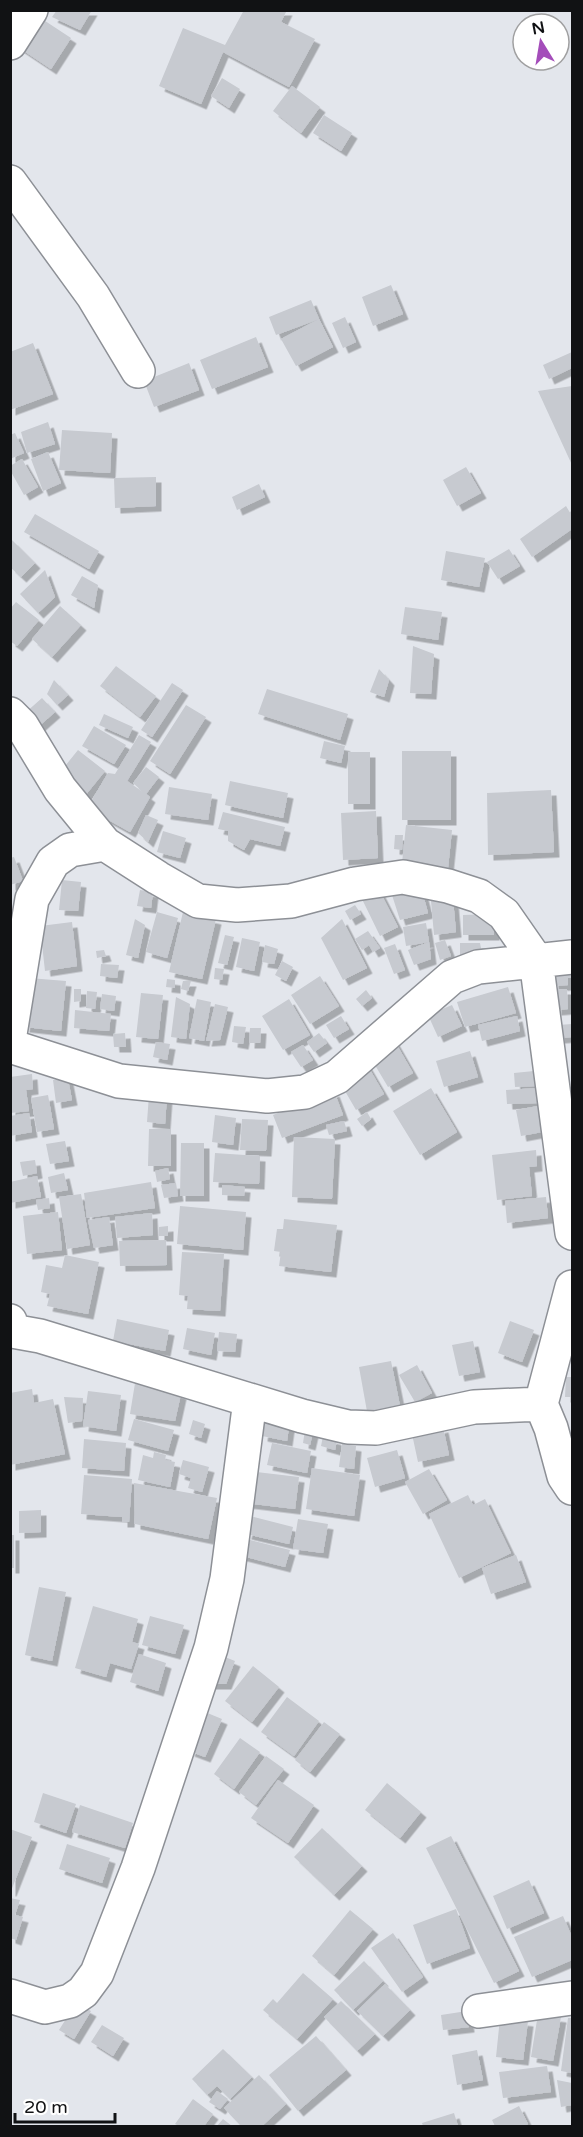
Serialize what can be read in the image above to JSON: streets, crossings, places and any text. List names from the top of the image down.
{
  "scale_bar": "20 m",
  "north": "top"
}
